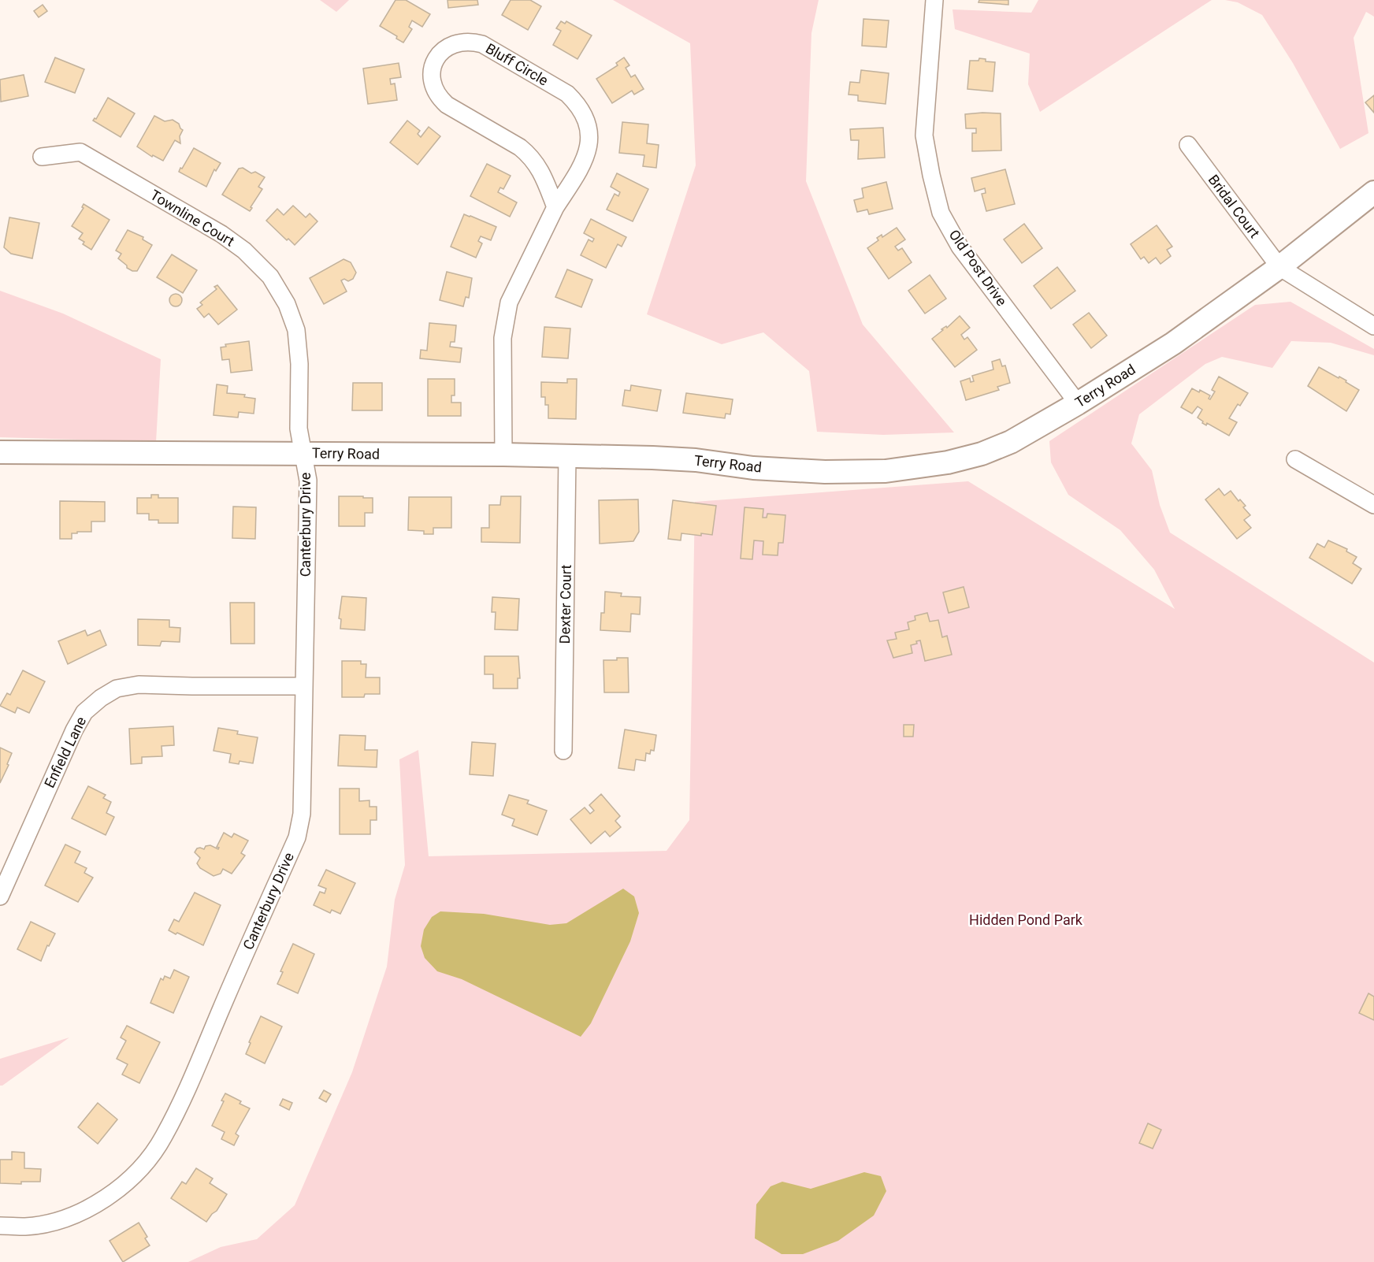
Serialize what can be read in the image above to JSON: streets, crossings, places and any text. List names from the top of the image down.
{
  "streets": {
    "street": [
      "Bluff Circle",
      "Bridal Court",
      "Townline Court",
      "Old Post Drive",
      "Terry Road",
      "Canterbury Drive",
      "Dexter Court",
      "Enfield Lane"
    ]
  },
  "crossings": [
    ["Bluff Circle", "Terry Road"],
    ["Bridal Court", "Terry Road"],
    ["Townline Court", "Terry Road"],
    ["Townline Court", "Canterbury Drive"],
    ["Old Post Drive", "Terry Road"],
    ["Terry Road", "Canterbury Drive"],
    ["Terry Road", "Dexter Court"],
    ["Canterbury Drive", "Enfield Lane"]
  ],
  "parks": ["Hidden Pond Park"]
}
